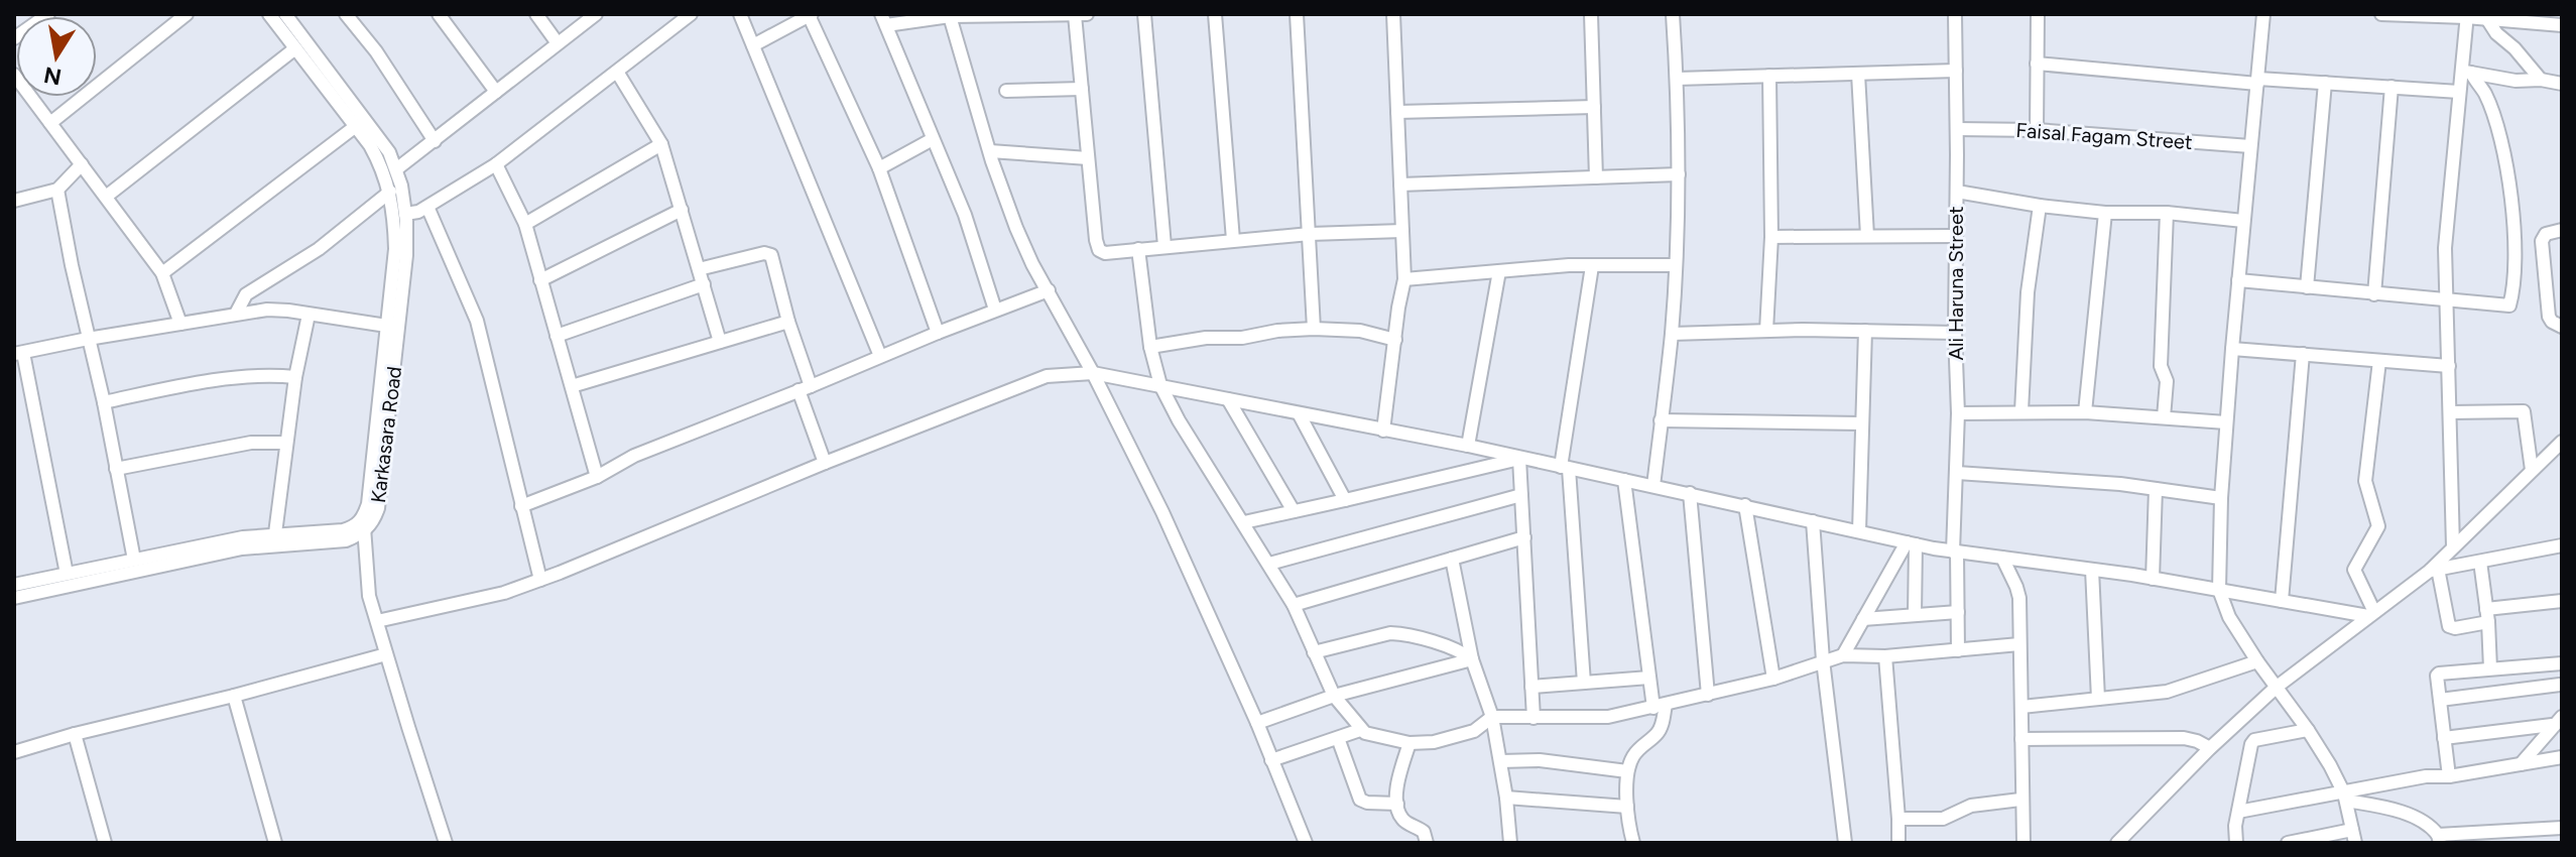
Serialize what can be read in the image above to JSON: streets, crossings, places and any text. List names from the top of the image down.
{
  "streets": {
    "street": ["Faisal Fagam Street", "Ali Haruna Street", "Karkasara Road"]
  },
  "crossings": [
    ["Faisal Fagam Street", "Ali Haruna Street"]
  ],
  "north": "bottom"
}
